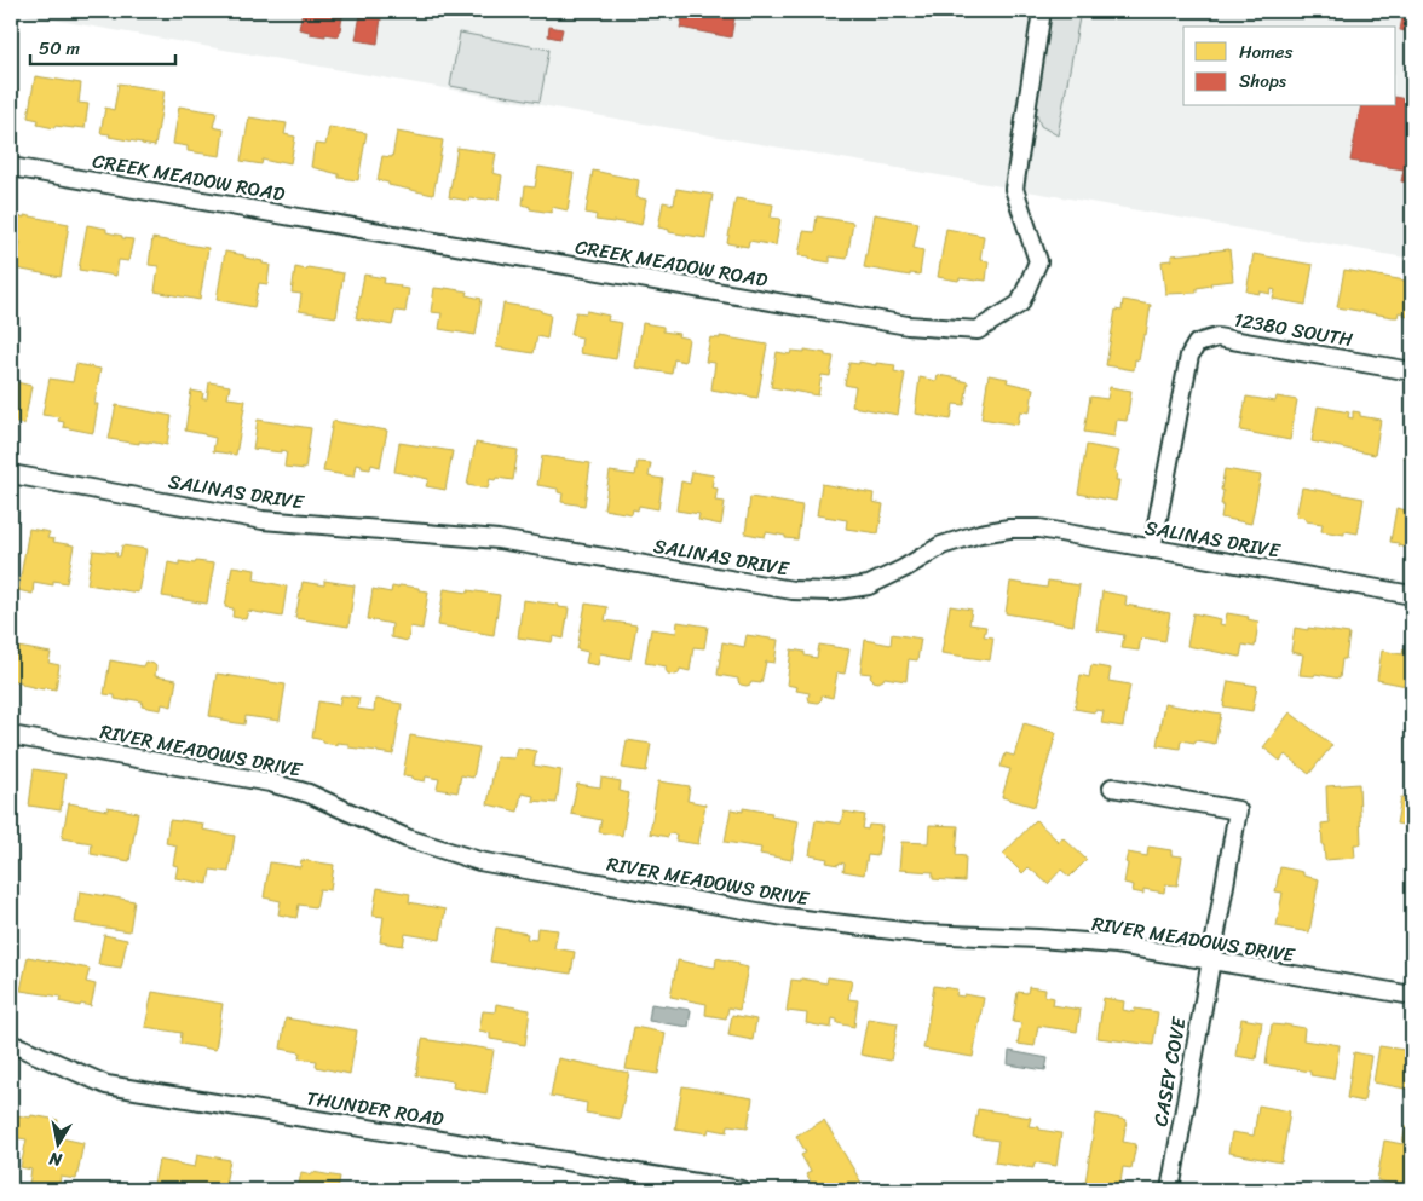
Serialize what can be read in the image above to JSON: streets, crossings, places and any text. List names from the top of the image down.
{
  "streets": {
    "street": [
      "CREEK MEADOW ROAD",
      "12380 SOUTH",
      "SALINAS DRIVE",
      "RIVER MEADOWS DRIVE",
      "CASEY COVE",
      "THUNDER ROAD"
    ]
  },
  "crossings": [
    ["12380 SOUTH", "SALINAS DRIVE"],
    ["RIVER MEADOWS DRIVE", "CASEY COVE"]
  ],
  "legend": ["Homes", "Shops"],
  "scale_bar": "50 m",
  "north": "bottom"
}
